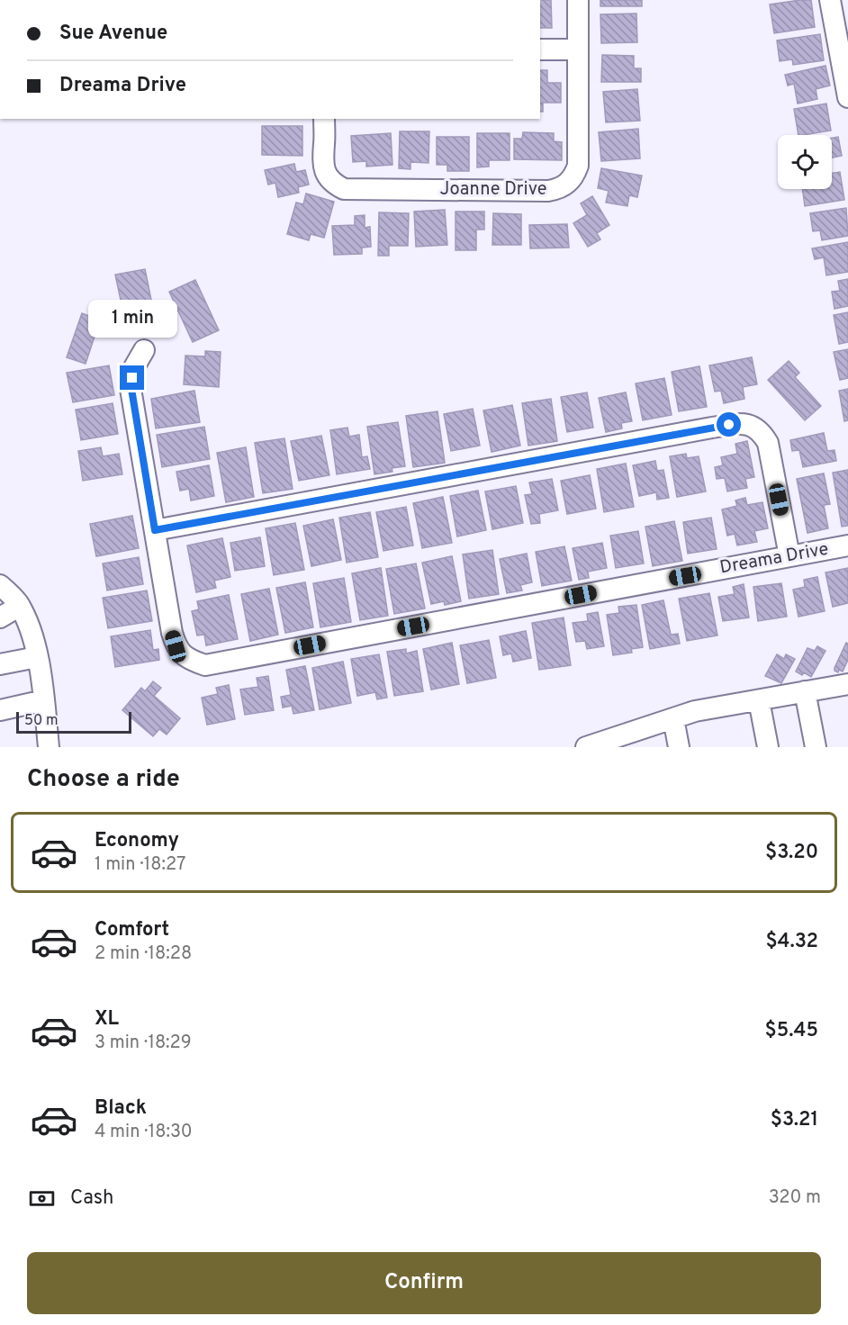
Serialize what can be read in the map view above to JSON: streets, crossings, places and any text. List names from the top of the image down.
{
  "streets": {
    "street": ["Joanne Drive", "Dreama Drive"]
  },
  "scale_bar": "50 m",
  "page": {
    "banner": ["Sue Avenue", "Dreama Drive"],
    "bubble": "1 min",
    "scale": "50 m",
    "heading": "Choose a ride",
    "list": [
      {
        "name": "Economy",
        "note": "1 min · 18:27",
        "value": "$3.20"
      },
      {
        "name": "Comfort",
        "note": "2 min · 18:28",
        "value": "$4.32"
      },
      {
        "name": "XL",
        "note": "3 min · 18:29",
        "value": "$5.45"
      },
      {
        "name": "Black",
        "note": "4 min · 18:30",
        "value": "$3.21"
      }
    ],
    "pay": ["Cash", "320 m"],
    "buttons": "Confirm"
  }
}
